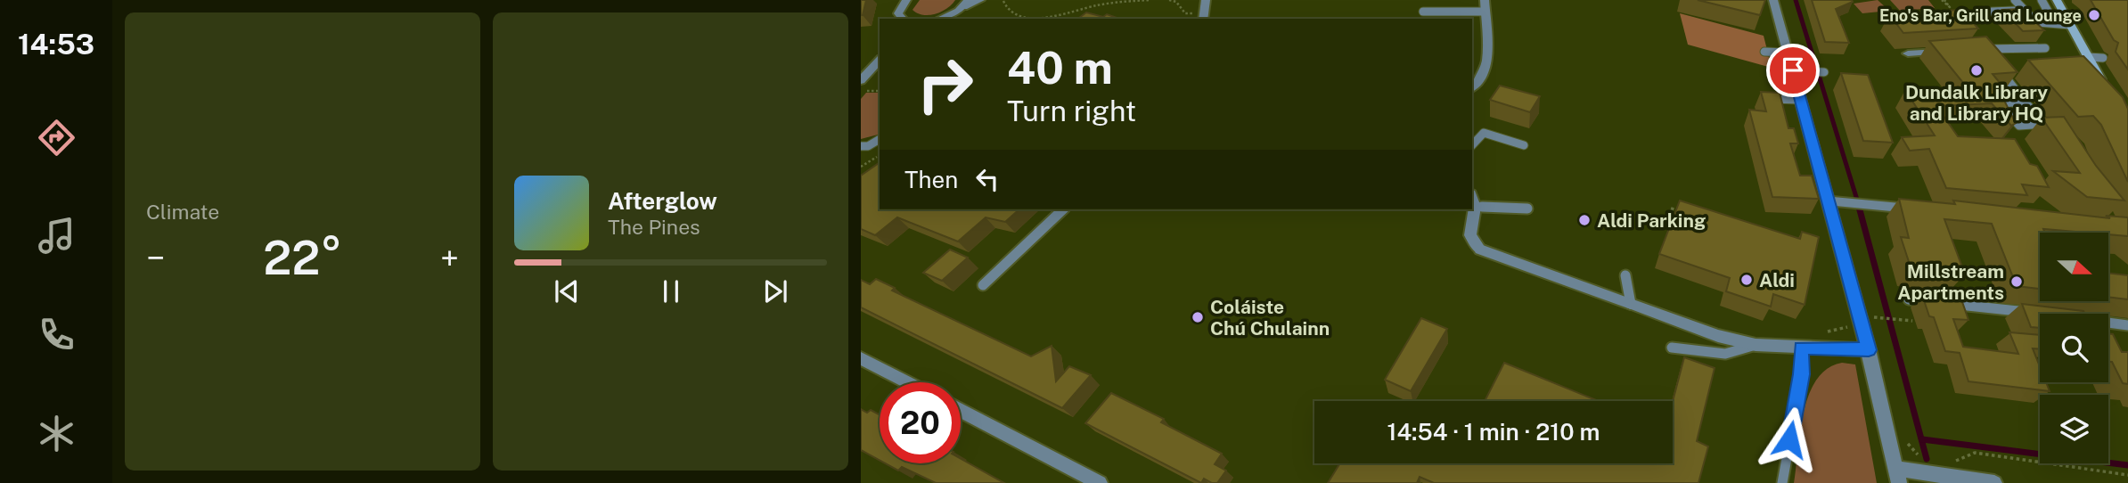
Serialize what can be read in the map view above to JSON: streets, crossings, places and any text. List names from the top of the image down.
{
  "places": [
    "Eno's Bar, Grill and Lounge",
    "Dundalk Library and Library HQ",
    "Aldi Parking",
    "Aldi",
    "Millstream Apartments",
    "Coláiste Chú Chulainn"
  ],
  "north": "right",
  "page": {
    "tabs": "14:53",
    "tile": "Climate",
    "turn": ["40 m", "Turn right"],
    "then": "Then",
    "song": ["Afterglow", "The Pines"],
    "heat": ["−", "22°", "+"],
    "limit": "20",
    "trip": "14:54 · 1 min · 210 m"
  }
}
